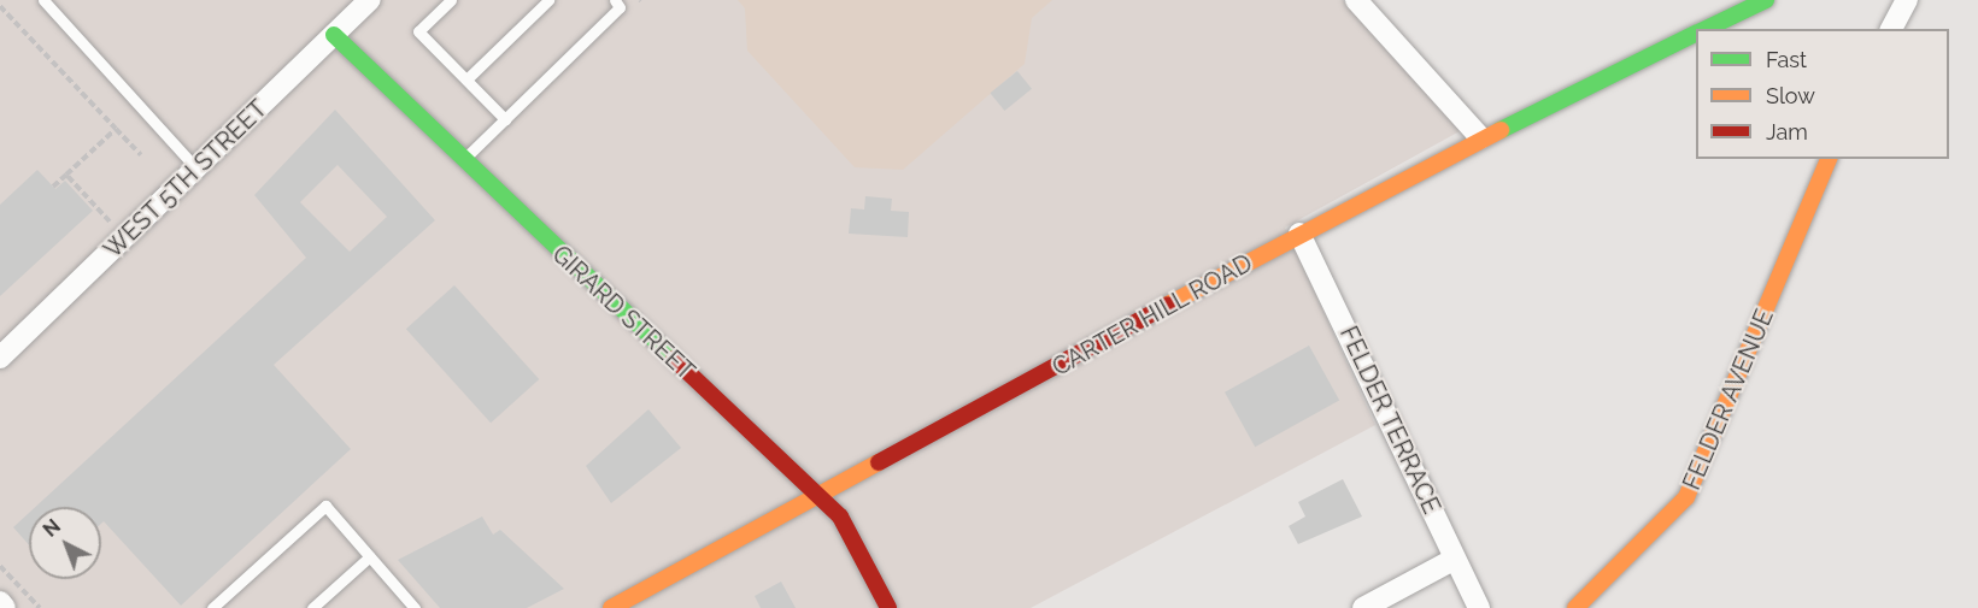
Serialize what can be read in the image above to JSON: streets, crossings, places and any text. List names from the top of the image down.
{
  "streets": {
    "street": [
      "WEST 5TH STREET",
      "GIRARD STREET",
      "CARTER HILL ROAD",
      "FELDER AVENUE",
      "FELDER TERRACE"
    ]
  },
  "crossings": [
    ["WEST 5TH STREET", "GIRARD STREET"],
    ["GIRARD STREET", "CARTER HILL ROAD"],
    ["CARTER HILL ROAD", "FELDER TERRACE"]
  ],
  "legend": ["Fast", "Slow", "Jam"],
  "north": "top left"
}
